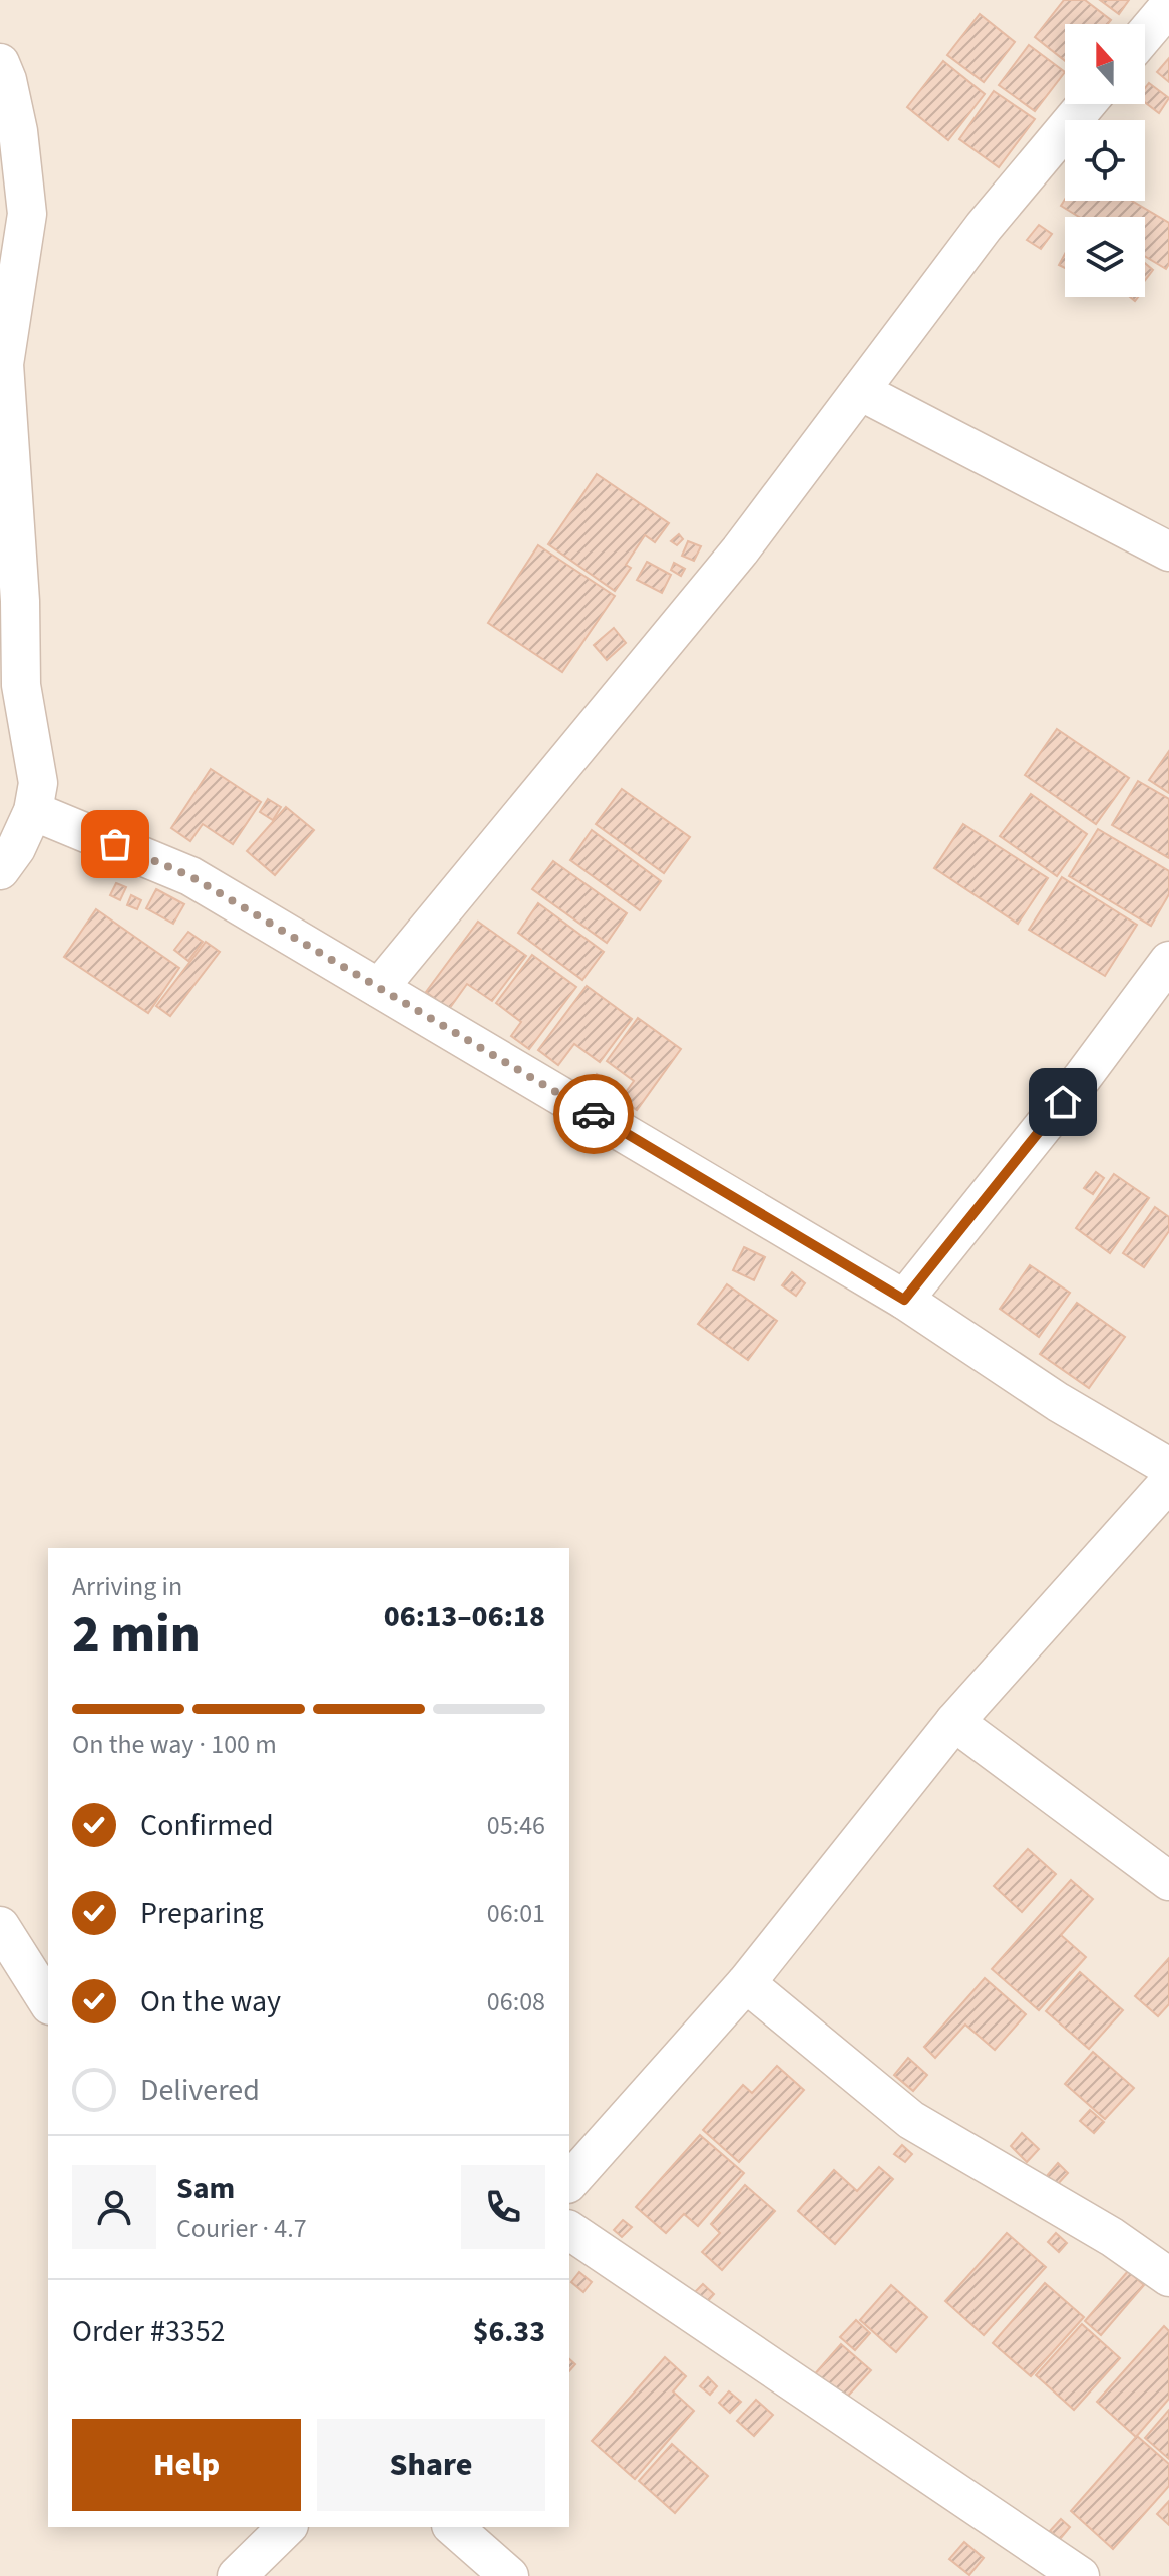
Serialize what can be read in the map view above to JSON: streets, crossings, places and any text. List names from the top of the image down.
{
  "north": "top",
  "page": {
    "heading": ["2 min", "Arriving in", "06:13–06:18"],
    "panel": [
      "Sam",
      "Courier · 4.7",
      "Order #3352",
      "$6.33"
    ],
    "bar": "On the way · 100 m",
    "list": [
      ["Confirmed", "05:46"],
      ["Preparing", "06:01"],
      ["On the way", "06:08"],
      "Delivered"
    ],
    "buttons": ["Help", "Share"]
  }
}
